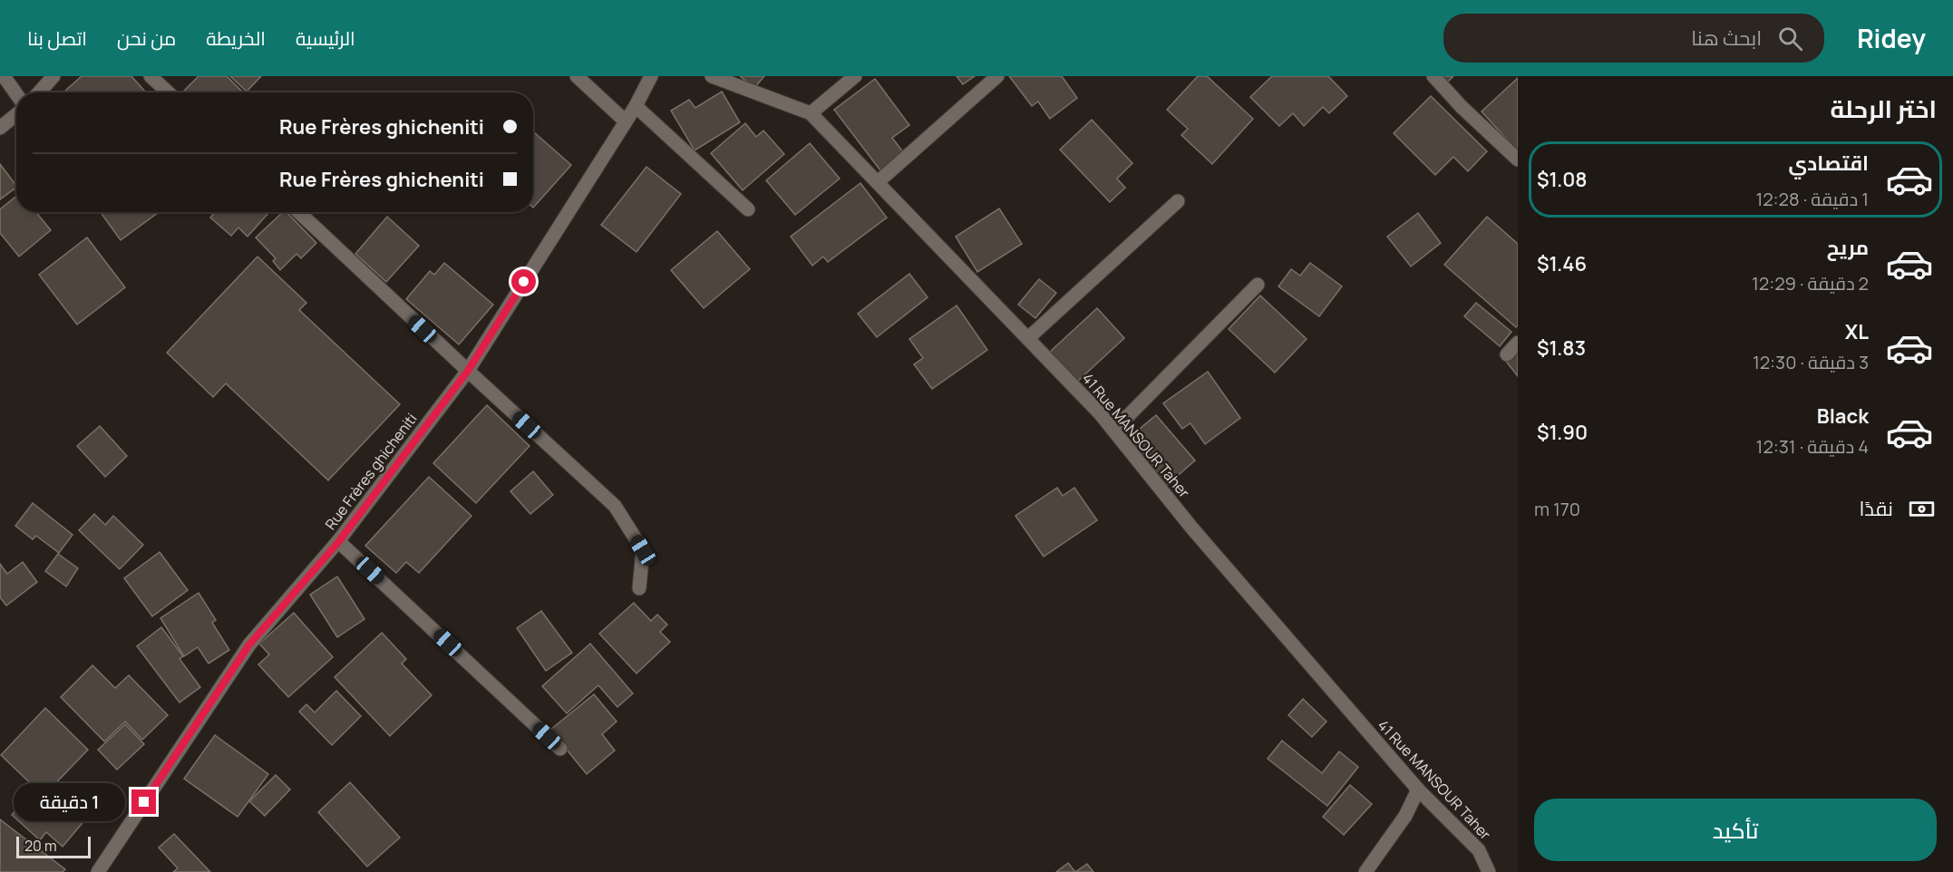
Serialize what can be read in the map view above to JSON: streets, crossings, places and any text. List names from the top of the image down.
{
  "streets": {
    "street": ["41 Rue MANSOUR Taher", "Rue Frères ghicheniti"]
  },
  "scale_bar": "20 m",
  "page": {
    "header": "Ridey",
    "search": "ابحث هنا",
    "nav": [
      "الرئيسية",
      "الخريطة",
      "من نحن",
      "اتصل بنا"
    ],
    "heading": "اختر الرحلة",
    "banner": ["Rue Frères ghicheniti", "Rue Frères ghicheniti"],
    "list": [
      {
        "name": "اقتصادي",
        "note": "1 دقيقة · 12:28",
        "value": "$1.08"
      },
      {
        "name": "مريح",
        "note": "2 دقيقة · 12:29",
        "value": "$1.46"
      },
      {
        "name": "XL",
        "note": "3 دقيقة · 12:30",
        "value": "$1.83"
      },
      {
        "name": "Black",
        "note": "4 دقيقة · 12:31",
        "value": "$1.90"
      }
    ],
    "pay": ["نقدًا", "170 m"],
    "bubble": "1 دقيقة",
    "buttons": "تأكيد",
    "scale": "20 m"
  }
}
